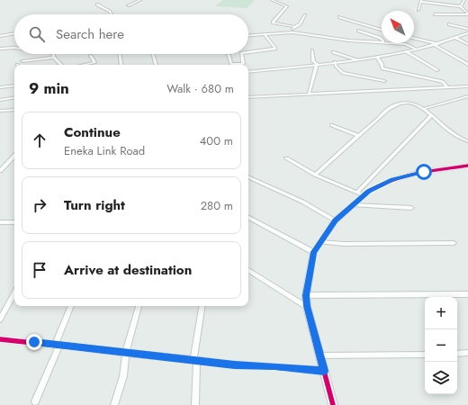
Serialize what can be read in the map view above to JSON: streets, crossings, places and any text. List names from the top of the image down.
{
  "north": "top left",
  "page": {
    "search": "Search here",
    "heading": ["9 min", "Walk · 680 m"],
    "list": [
      ["Continue", "Eneka Link Road", "400 m"],
      ["Turn right", "280 m"],
      "Arrive at destination"
    ],
    "map_buttons": ["+", "−"]
  }
}
